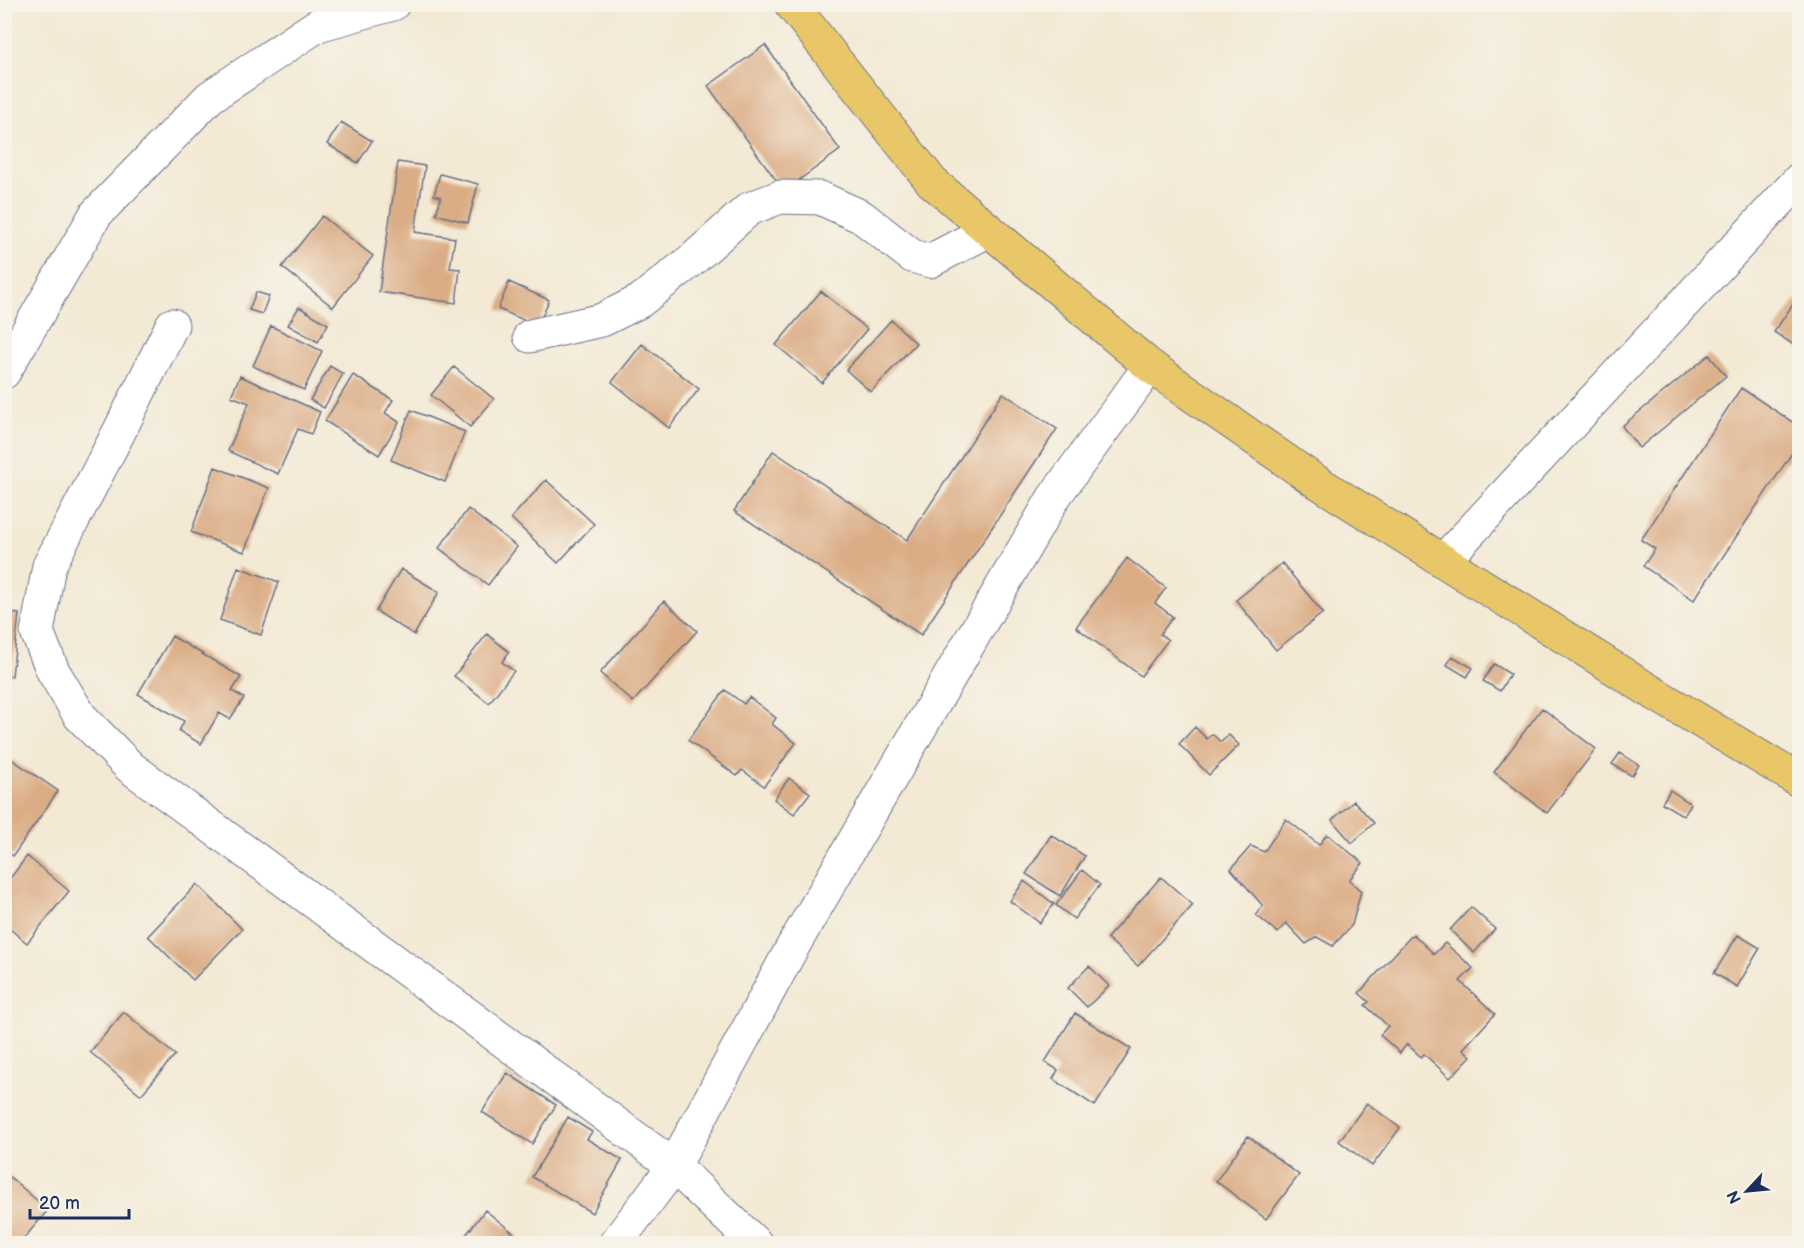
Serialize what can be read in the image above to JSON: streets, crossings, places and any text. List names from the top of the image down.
{
  "scale_bar": "20 m",
  "north": "bottom left"
}
